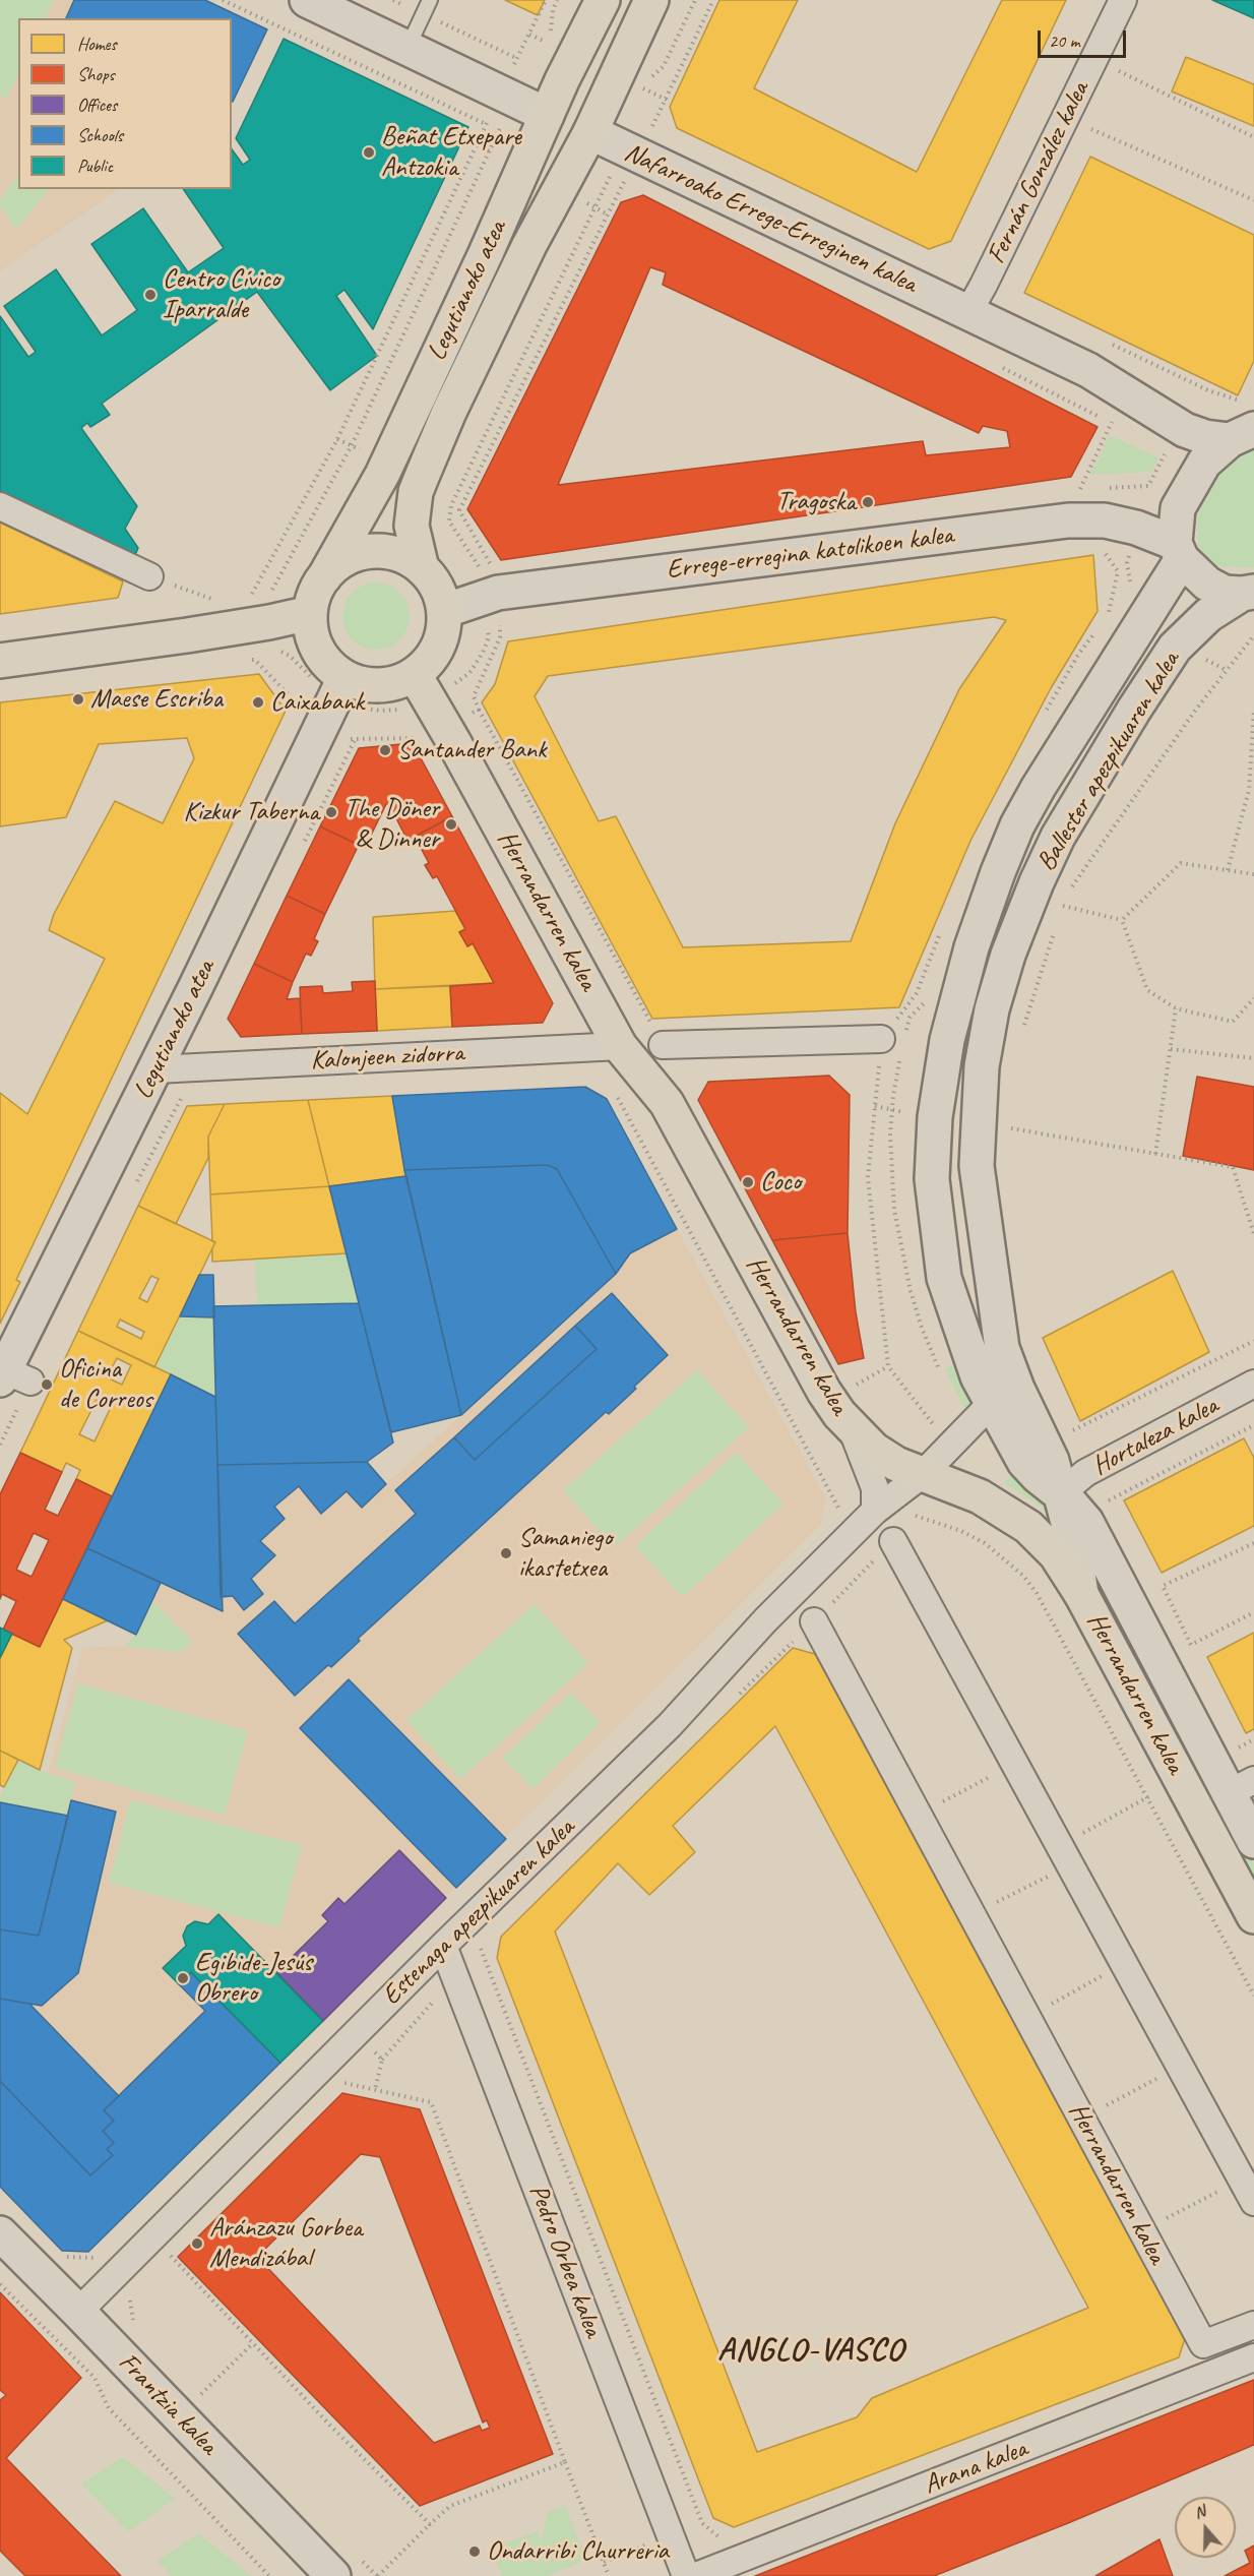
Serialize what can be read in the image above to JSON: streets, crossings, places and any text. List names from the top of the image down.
{
  "streets": {
    "main road": [
      "Nafarroako Errege-Erreginen kalea",
      "Legutianoko atea",
      "Errege-erregina katolikoen kalea",
      "Ballester apezpikuaren kalea",
      "Herrandarren kalea",
      "Frantzia kalea"
    ],
    "street": [
      "Fernán González kalea",
      "Kalonjeen zidorra",
      "Hortaleza kalea",
      "Estenaga apezpikuaren kalea",
      "Pedro Orbea kalea",
      "Arana kalea"
    ]
  },
  "crossings": [
    ["Fernán González kalea", "Nafarroako Errege-Erreginen kalea"],
    ["Nafarroako Errege-Erreginen kalea", "Legutianoko atea"],
    ["Legutianoko atea", "Errege-erregina katolikoen kalea"],
    ["Legutianoko atea", "Herrandarren kalea"],
    ["Legutianoko atea", "Kalonjeen zidorra"],
    ["Errege-erregina katolikoen kalea", "Ballester apezpikuaren kalea"],
    ["Errege-erregina katolikoen kalea", "Herrandarren kalea"],
    ["Ballester apezpikuaren kalea", "Herrandarren kalea"],
    ["Ballester apezpikuaren kalea", "Hortaleza kalea"],
    ["Ballester apezpikuaren kalea", "Estenaga apezpikuaren kalea"],
    ["Herrandarren kalea", "Kalonjeen zidorra"],
    ["Herrandarren kalea", "Hortaleza kalea"],
    ["Herrandarren kalea", "Estenaga apezpikuaren kalea"],
    ["Estenaga apezpikuaren kalea", "Pedro Orbea kalea"],
    ["Estenaga apezpikuaren kalea", "Frantzia kalea"]
  ],
  "districts": ["ANGLO-VASCO"],
  "places": [
    "Beñat Etxepare Antzokia",
    "Centro Cívico Iparralde",
    "Tragoska",
    "Maese Escriba",
    "Caixabank",
    "Santander Bank",
    "Kizkur Taberna",
    "The Döner & Dinner",
    "Coco",
    "Oficina de Correos",
    "Samaniego ikastetxea",
    "Egibide-Jesús Obrero",
    "Aránzazu Gorbea Mendizábal",
    "Ondarribi Churreria"
  ],
  "legend": [
    "Homes",
    "Shops",
    "Offices",
    "Schools",
    "Public"
  ],
  "scale_bar": "20 m",
  "north": "top"
}
